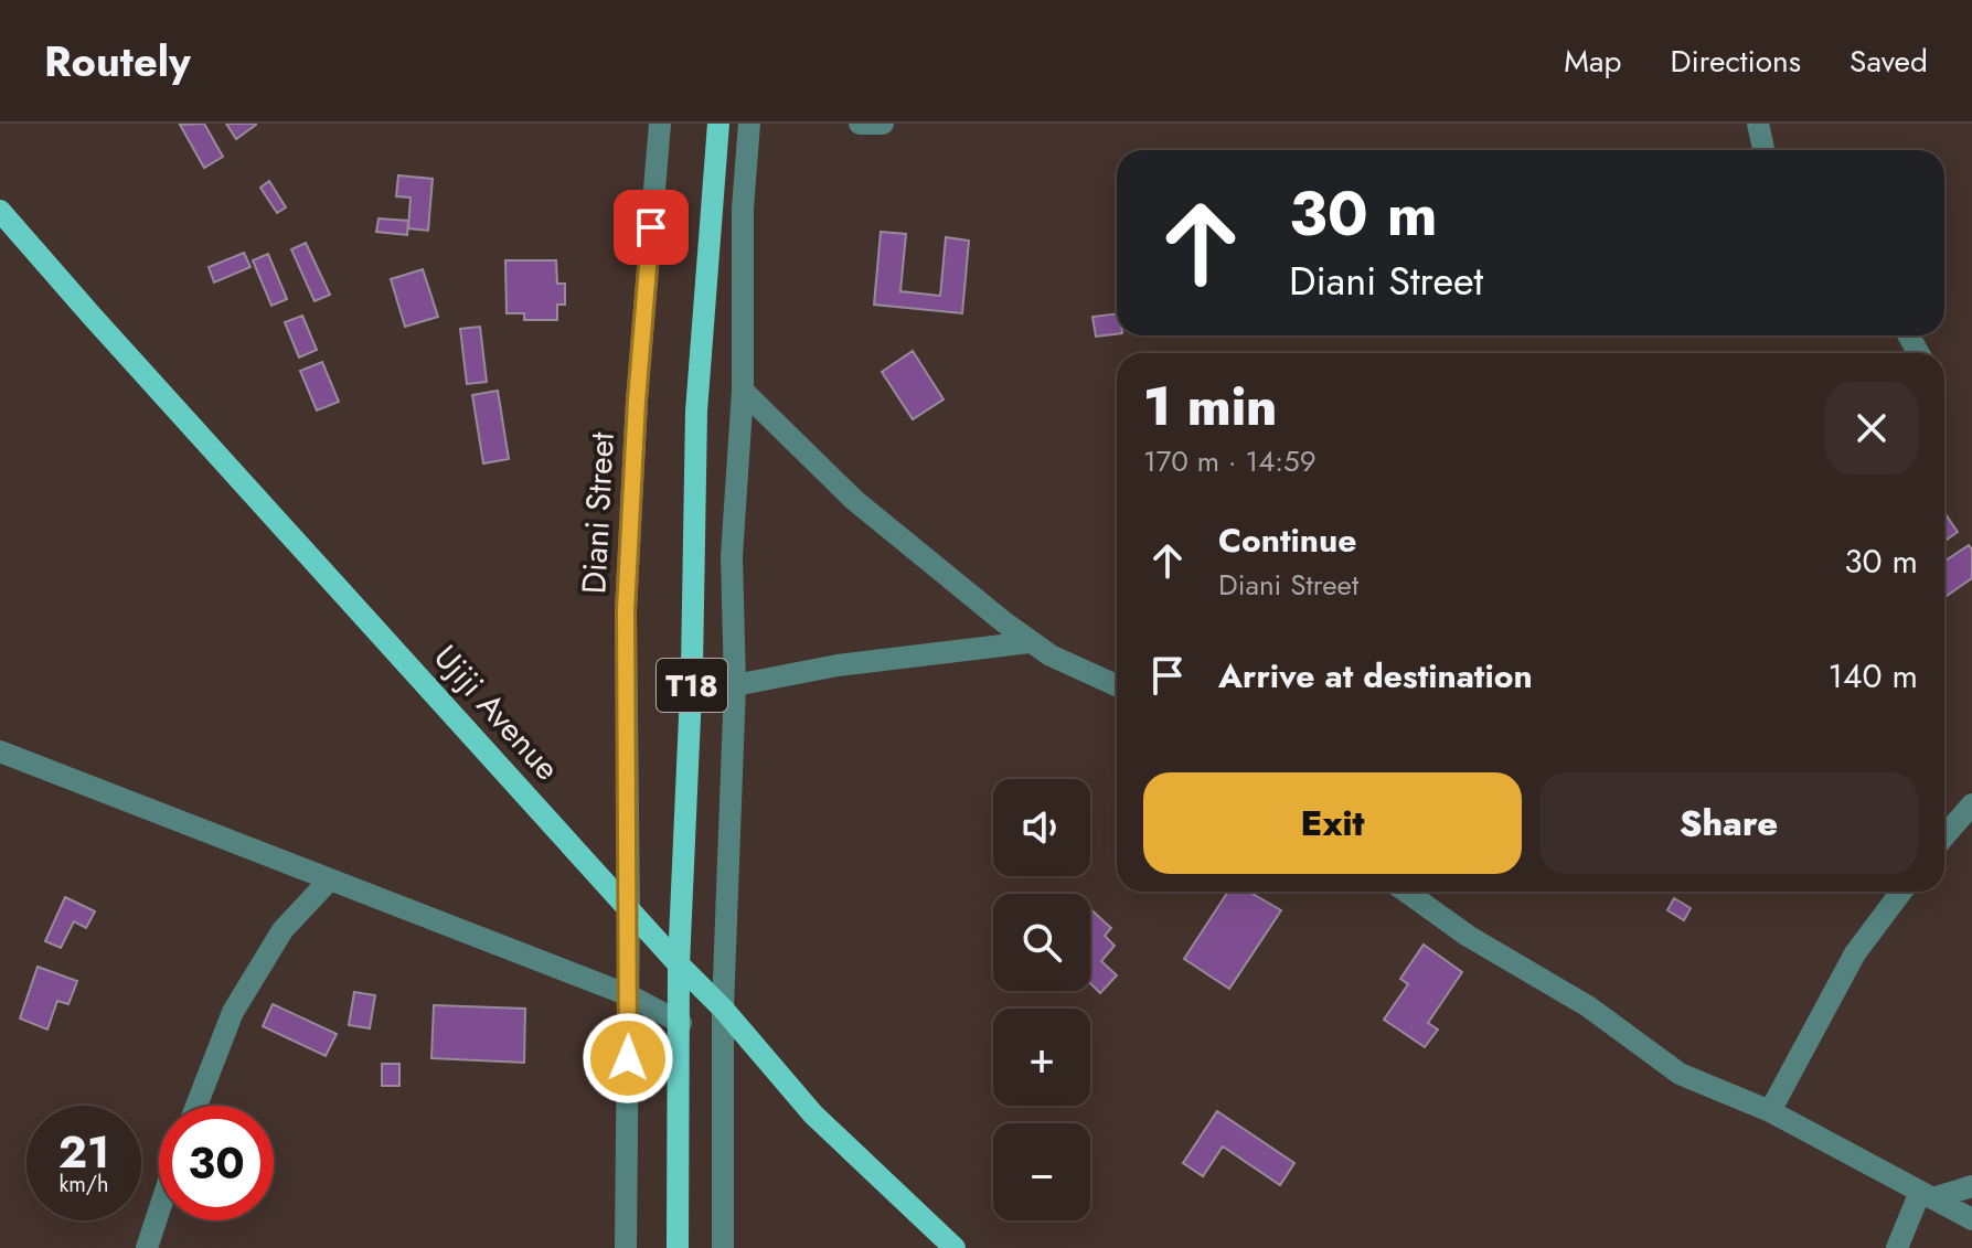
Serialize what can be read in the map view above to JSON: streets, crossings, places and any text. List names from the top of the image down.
{
  "streets": {
    "main road": ["T18", "Ujiji Avenue"],
    "street": ["Diani Street"]
  },
  "crossings": [
    ["Diani Street", "Ujiji Avenue"],
    ["T18", "Ujiji Avenue"]
  ],
  "page": {
    "header": "Routely",
    "nav": ["Map", "Directions", "Saved"],
    "turn": ["30 m", "Diani Street"],
    "heading": ["1 min", "170 m · 14:59"],
    "list": [
      {
        "name": "Continue",
        "note": "Diani Street",
        "value": "30 m"
      },
      {
        "name": "Arrive at destination",
        "value": "140 m"
      }
    ],
    "buttons": ["Exit", "Share"],
    "map_buttons": ["+", "−"],
    "speed": "21 km/h",
    "limit": "30"
  }
}
